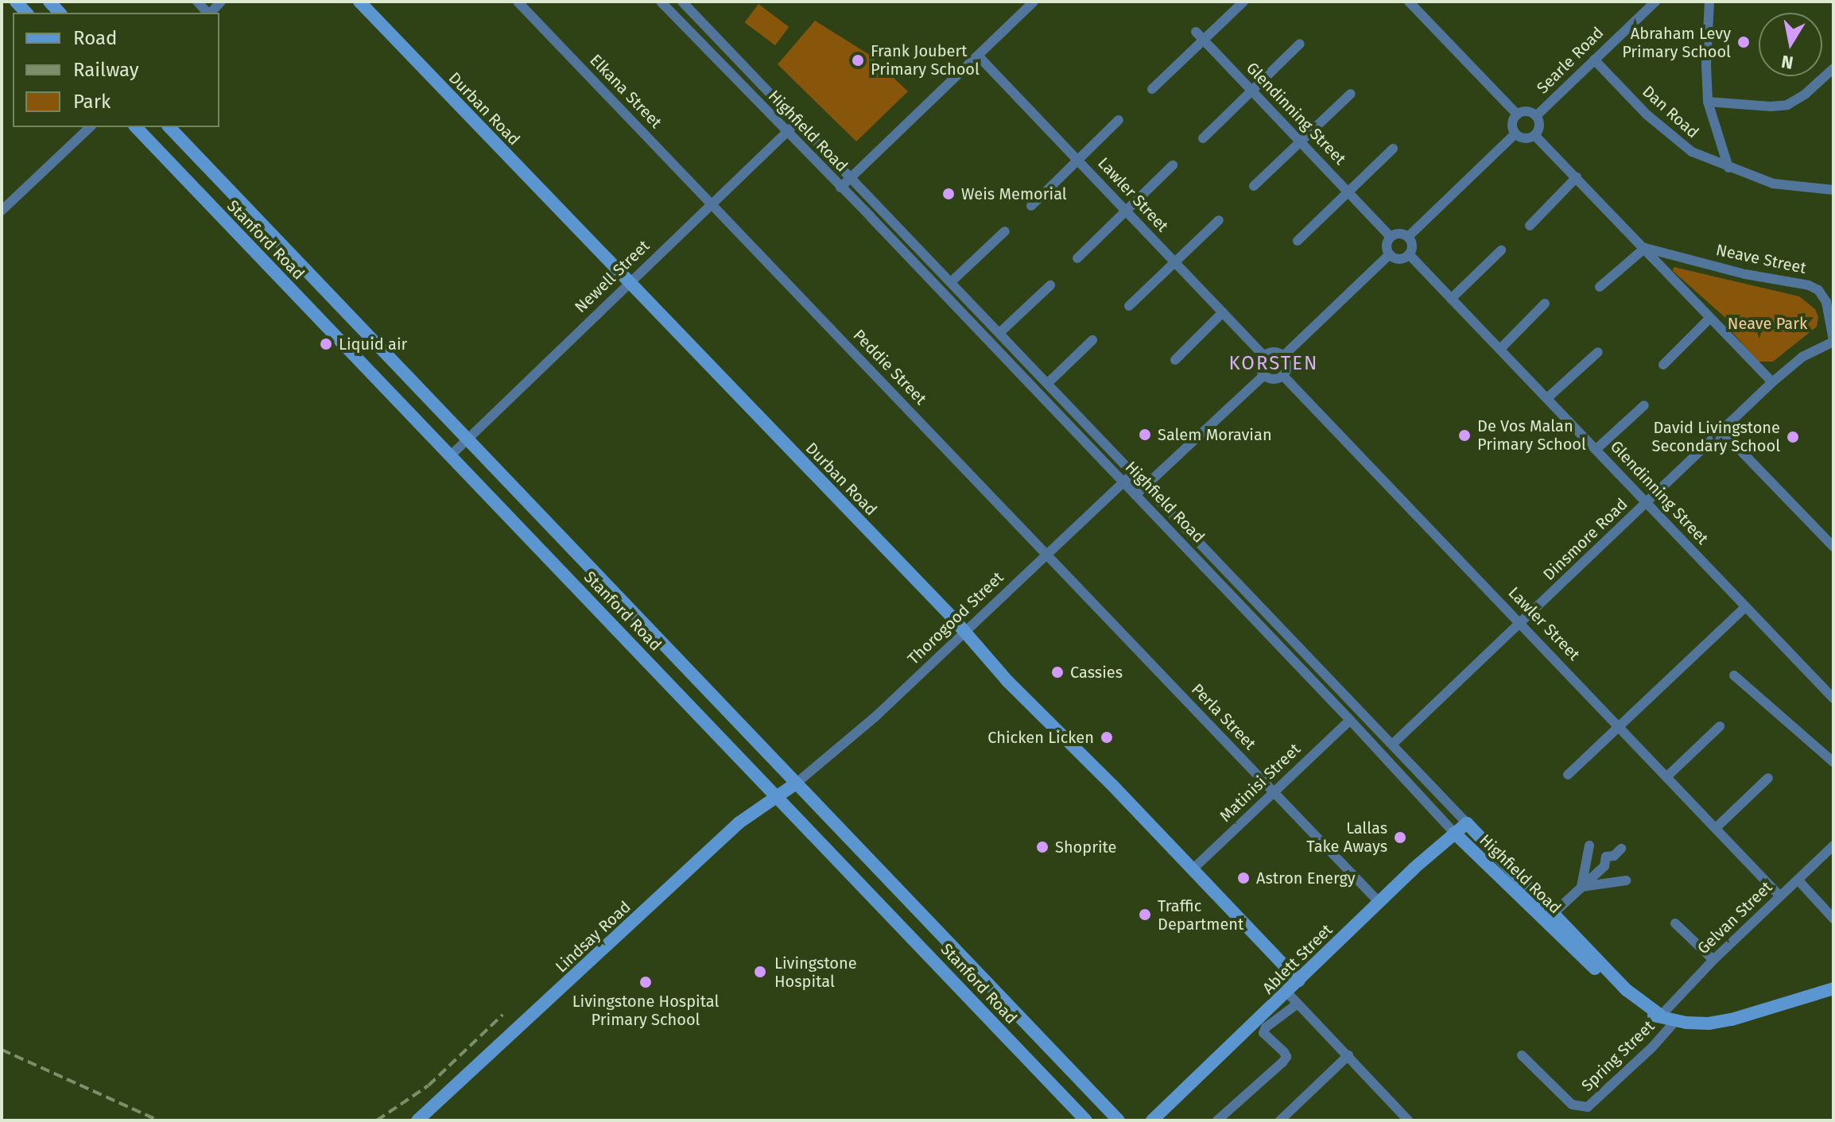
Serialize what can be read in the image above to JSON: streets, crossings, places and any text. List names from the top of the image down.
{
  "streets": {
    "street": [
      "Searle Road",
      "Elkana Street",
      "Durban Road",
      "Dan Road",
      "Glendinning Street",
      "Highfield Road",
      "Lawler Street",
      "Stanford Road",
      "Neave Street",
      "Newell Street",
      "Peddie Street",
      "Dinsmore Road",
      "Thorogood Street",
      "Perla Street",
      "Matinisi Street",
      "Gelvan Street",
      "Lindsay Road",
      "Ablett Street",
      "Spring Street"
    ]
  },
  "crossings": [
    ["Searle Road", "Dan Road"],
    ["Elkana Street", "Newell Street"],
    ["Elkana Street", "Peddie Street"],
    ["Durban Road", "Newell Street"],
    ["Durban Road", "Thorogood Street"],
    ["Durban Road", "Matinisi Street"],
    ["Durban Road", "Ablett Street"],
    ["Glendinning Street", "Dinsmore Road"],
    ["Highfield Road", "Newell Street"],
    ["Highfield Road", "Dinsmore Road"],
    ["Highfield Road", "Thorogood Street"],
    ["Highfield Road", "Matinisi Street"],
    ["Highfield Road", "Gelvan Street"],
    ["Highfield Road", "Ablett Street"],
    ["Lawler Street", "Dinsmore Road"],
    ["Lawler Street", "Gelvan Street"],
    ["Stanford Road", "Newell Street"],
    ["Stanford Road", "Thorogood Street"],
    ["Stanford Road", "Lindsay Road"],
    ["Neave Street", "Dinsmore Road"],
    ["Newell Street", "Peddie Street"],
    ["Peddie Street", "Thorogood Street"],
    ["Peddie Street", "Perla Street"],
    ["Thorogood Street", "Perla Street"],
    ["Thorogood Street", "Lindsay Road"],
    ["Perla Street", "Matinisi Street"],
    ["Perla Street", "Ablett Street"]
  ],
  "districts": ["KORSTEN"],
  "parks": ["Neave Park"],
  "places": [
    "Abraham Levy Primary School",
    "Frank Joubert Primary School",
    "Weis Memorial",
    "Liquid air",
    "Salem Moravian",
    "De Vos Malan Primary School",
    "David Livingstone Secondary School",
    "Cassies",
    "Chicken Licken",
    "Lallas Take Aways",
    "Shoprite",
    "Astron Energy",
    "Traffic Department",
    "Livingstone Hospital",
    "Livingstone Hospital Primary School"
  ],
  "legend": ["Road", "Railway", "Park"],
  "north": "bottom"
}
